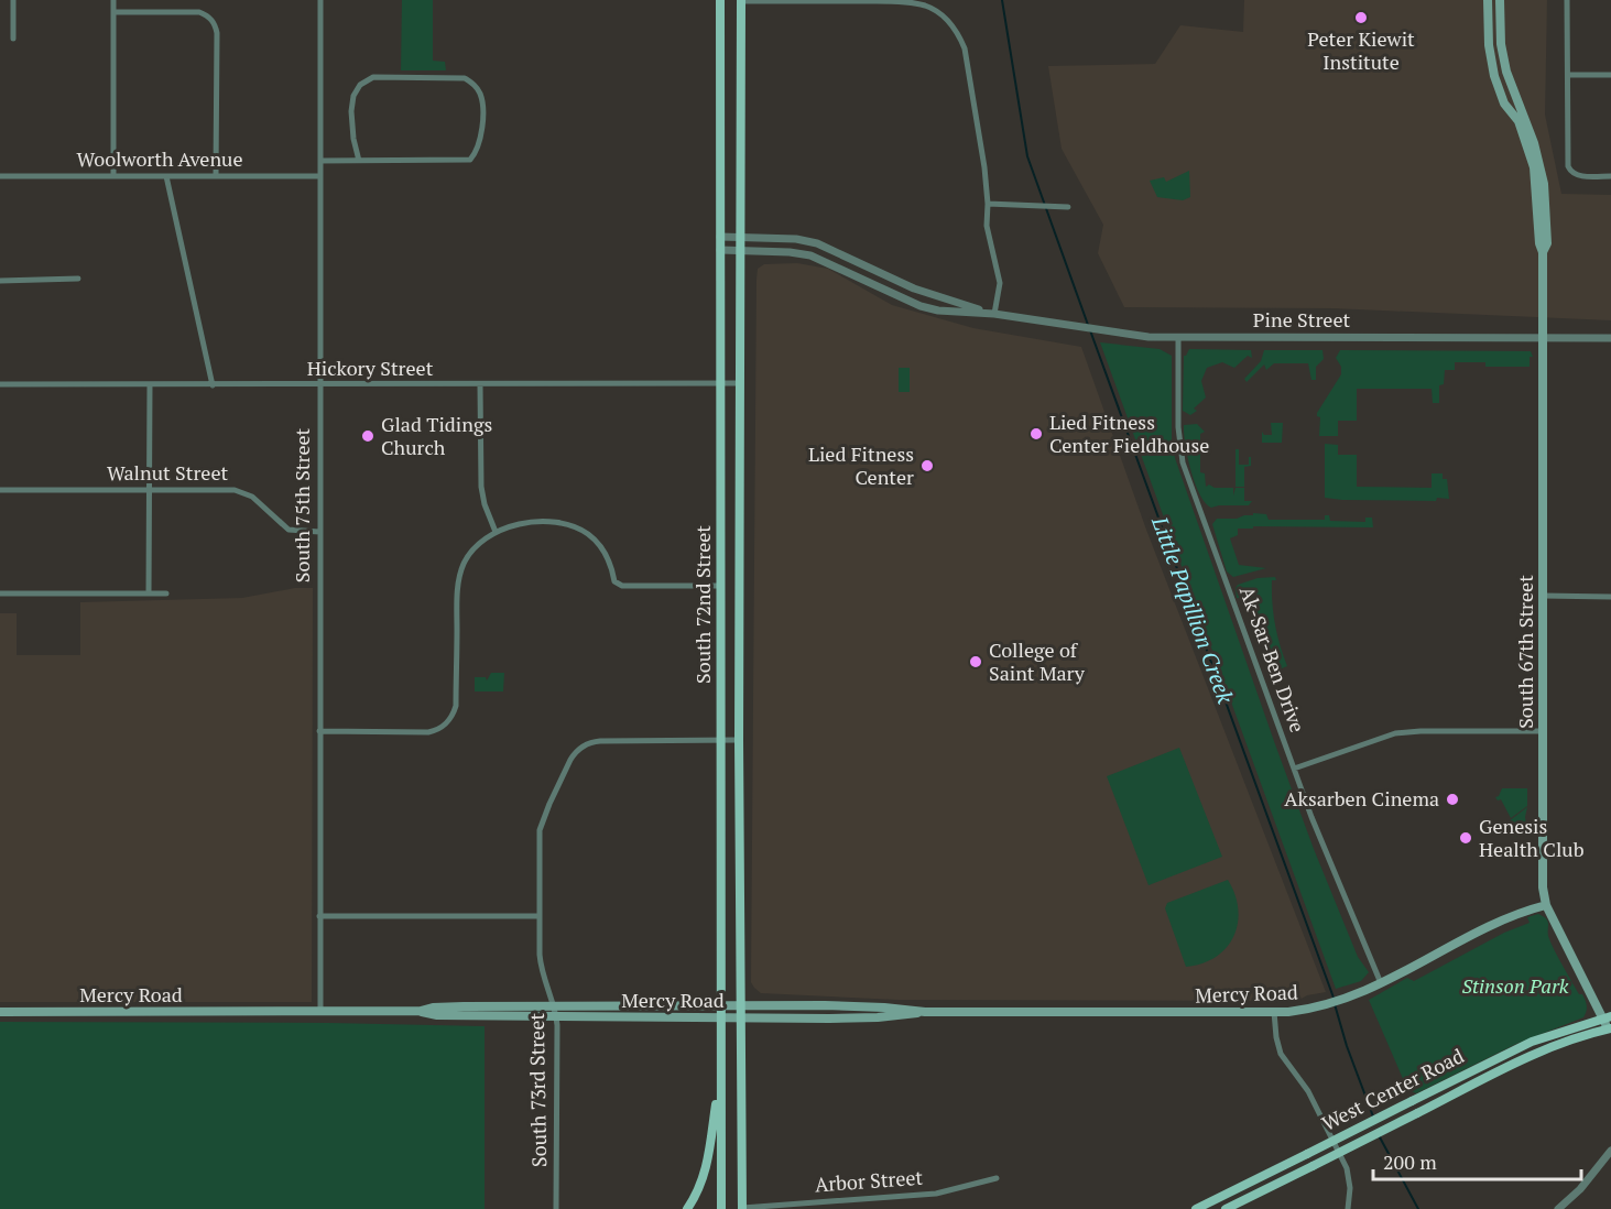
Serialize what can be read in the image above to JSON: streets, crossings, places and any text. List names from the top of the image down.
{
  "streets": {
    "main road": [
      "South 72nd Street",
      "South 67th Street",
      "Mercy Road",
      "West Center Road"
    ],
    "street": [
      "Woolworth Avenue",
      "Pine Street",
      "Hickory Street",
      "Walnut Street",
      "South 75th Street",
      "Ak-Sar-Ben Drive",
      "South 73rd Street",
      "Arbor Street"
    ]
  },
  "crossings": [
    ["Woolworth Avenue", "South 75th Street"],
    ["Pine Street", "South 72nd Street"],
    ["Pine Street", "South 67th Street"],
    ["Pine Street", "Ak-Sar-Ben Drive"],
    ["Hickory Street", "South 75th Street"],
    ["Hickory Street", "South 72nd Street"],
    ["Walnut Street", "South 75th Street"],
    ["South 75th Street", "Mercy Road"],
    ["South 72nd Street", "Mercy Road"],
    ["South 72nd Street", "South 73rd Street"],
    ["South 72nd Street", "Arbor Street"],
    ["South 67th Street", "Mercy Road"],
    ["South 67th Street", "West Center Road"],
    ["Ak-Sar-Ben Drive", "Mercy Road"],
    ["Mercy Road", "South 73rd Street"]
  ],
  "water": ["Little Papillion Creek"],
  "parks": ["Stinson Park"],
  "places": [
    "Peter Kiewit Institute",
    "Lied Fitness Center Fieldhouse",
    "Glad Tidings Church",
    "Lied Fitness Center",
    "College of Saint Mary",
    "Aksarben Cinema",
    "Genesis Health Club"
  ],
  "scale_bar": "200 m"
}
